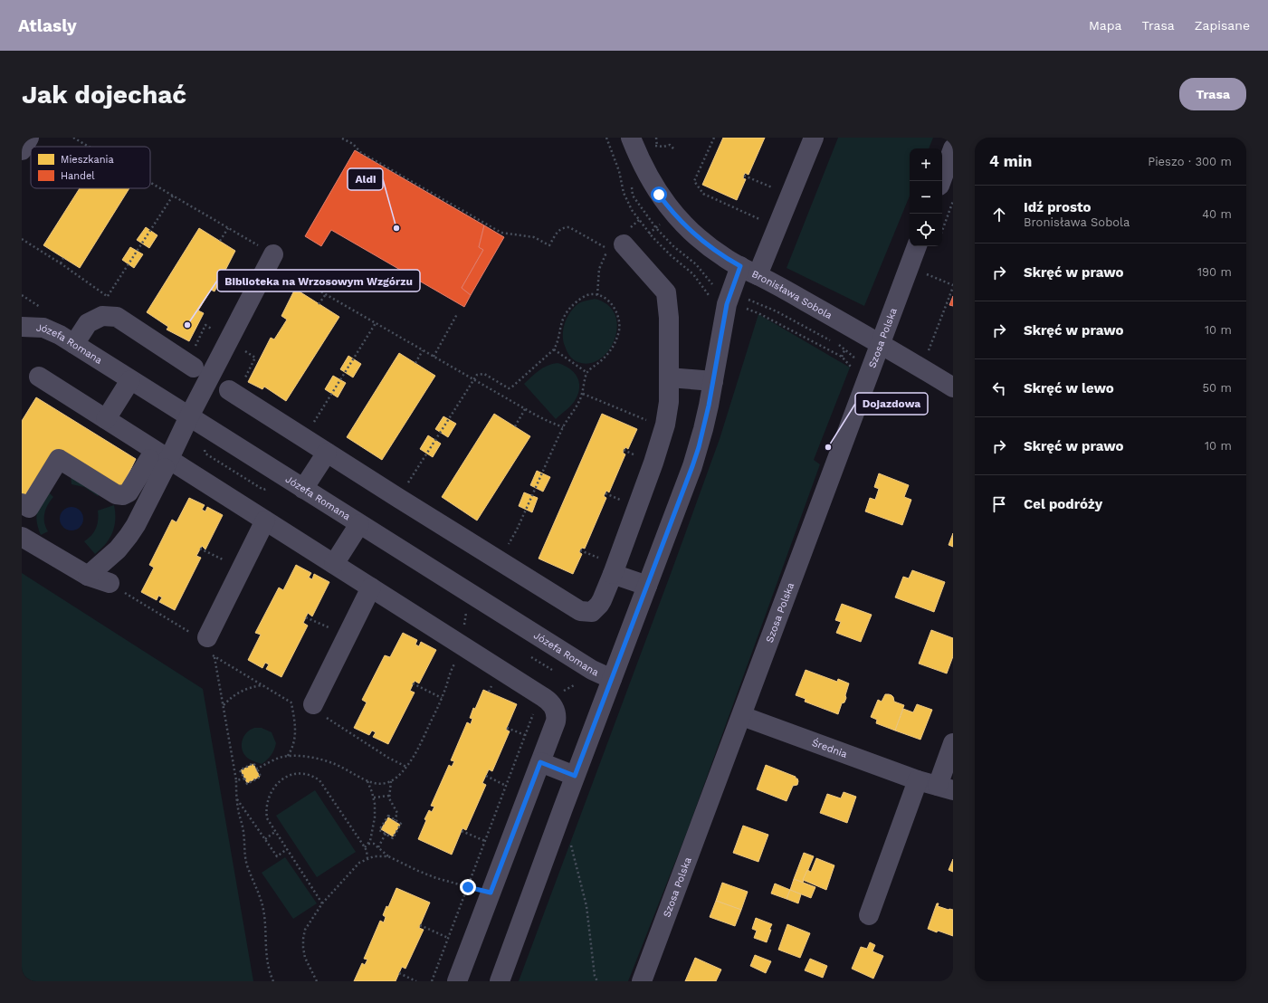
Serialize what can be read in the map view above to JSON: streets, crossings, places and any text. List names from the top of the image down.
{
  "streets": {
    "street": [
      "Bronisława Sobola",
      "Szosa Polska",
      "Józefa Romana",
      "Średnia"
    ]
  },
  "crossings": [
    ["Bronisława Sobola", "Szosa Polska"],
    ["Szosa Polska", "Średnia"]
  ],
  "places": ["Aldi", "Biblioteka na Wrzosowym Wzgórzu", "Dojazdowa"],
  "legend": ["Mieszkania", "Handel"],
  "page": {
    "header": "Atlasly",
    "nav": ["Mapa", "Trasa", "Zapisane"],
    "buttons": "Trasa",
    "title": "Jak dojechać",
    "heading": ["4 min", "Pieszo · 300 m"],
    "map_buttons": ["+", "−"],
    "list": [
      ["Idź prosto", "Bronisława Sobola", "40 m"],
      ["Skręć w prawo", "190 m"],
      ["Skręć w prawo", "10 m"],
      ["Skręć w lewo", "50 m"],
      ["Skręć w prawo", "10 m"],
      "Cel podróży"
    ]
  }
}
